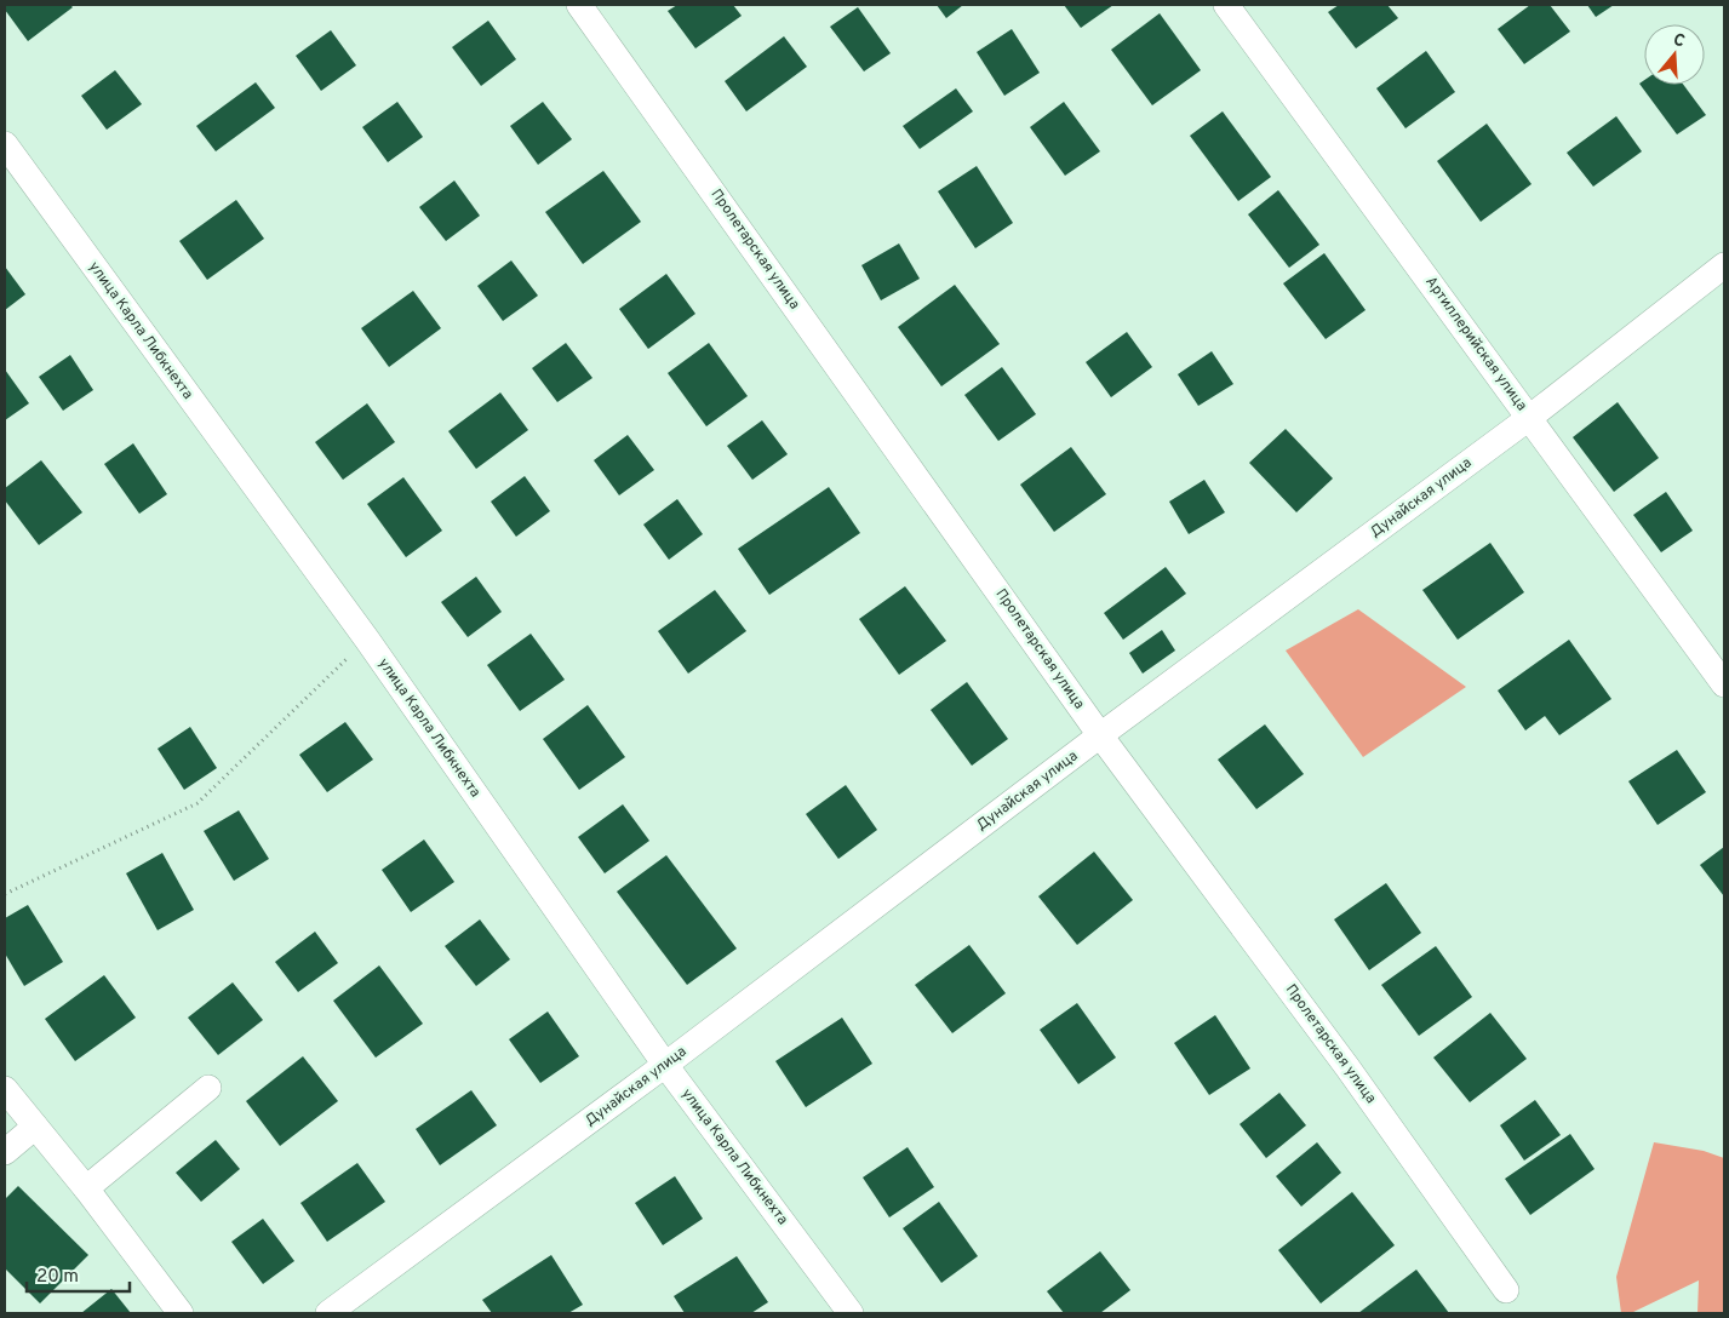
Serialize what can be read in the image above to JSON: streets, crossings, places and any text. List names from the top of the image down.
{
  "streets": {
    "street": [
      "Пролетарская улица",
      "улица Карла Либкнехта",
      "Артиллерийская улица",
      "Дунайская улица"
    ]
  },
  "crossings": [
    ["Пролетарская улица", "Дунайская улица"],
    ["улица Карла Либкнехта", "Дунайская улица"],
    ["Артиллерийская улица", "Дунайская улица"]
  ],
  "scale_bar": "20 m",
  "north": "top"
}
